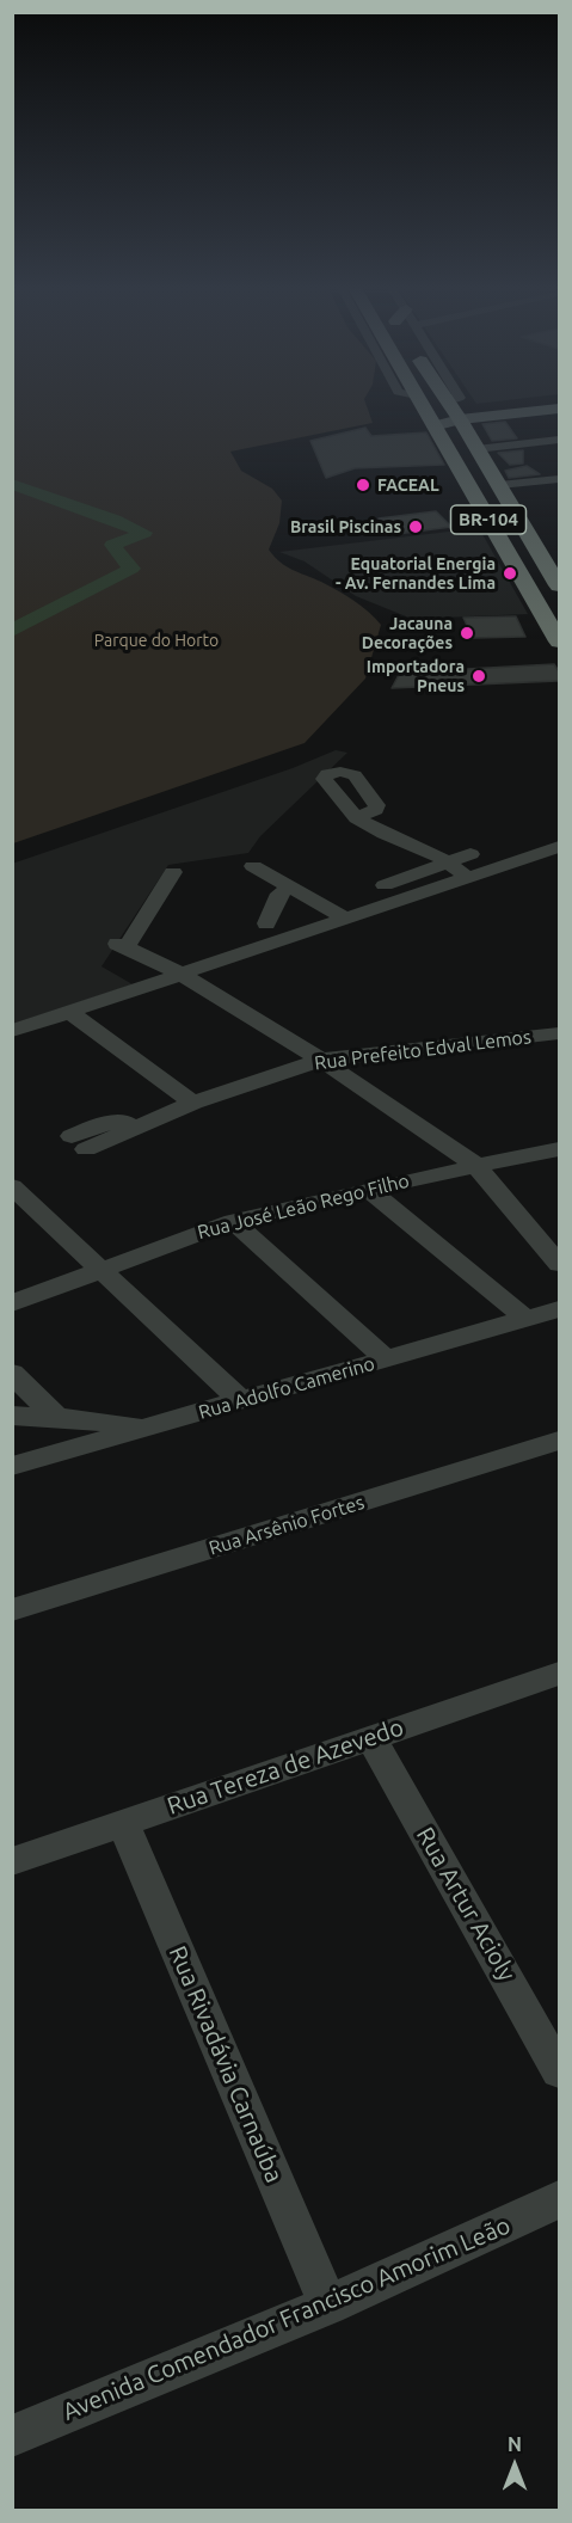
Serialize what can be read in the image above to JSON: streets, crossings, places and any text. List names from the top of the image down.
{
  "streets": {
    "highway": ["BR-104"],
    "street": [
      "Rua Prefeito Edval Lemos",
      "Rua José Leão Rego Filho",
      "Rua Adolfo Camerino",
      "Rua Arsênio Fortes",
      "Rua Tereza de Azevedo",
      "Rua Artur Acioly",
      "Rua Rivadávia Carnaúba",
      "Avenida Comendador Francisco Amorim Leão"
    ]
  },
  "crossings": [
    ["Rua Tereza de Azevedo", "Rua Artur Acioly"],
    ["Rua Tereza de Azevedo", "Rua Rivadávia Carnaúba"],
    ["Rua Rivadávia Carnaúba", "Avenida Comendador Francisco Amorim Leão"]
  ],
  "parks": ["Parque do Horto"],
  "places": [
    "FACEAL",
    "Brasil Piscinas",
    "Equatorial Energia - Av. Fernandes Lima",
    "Jacauna Decorações",
    "Importadora Pneus"
  ],
  "north": "top"
}
